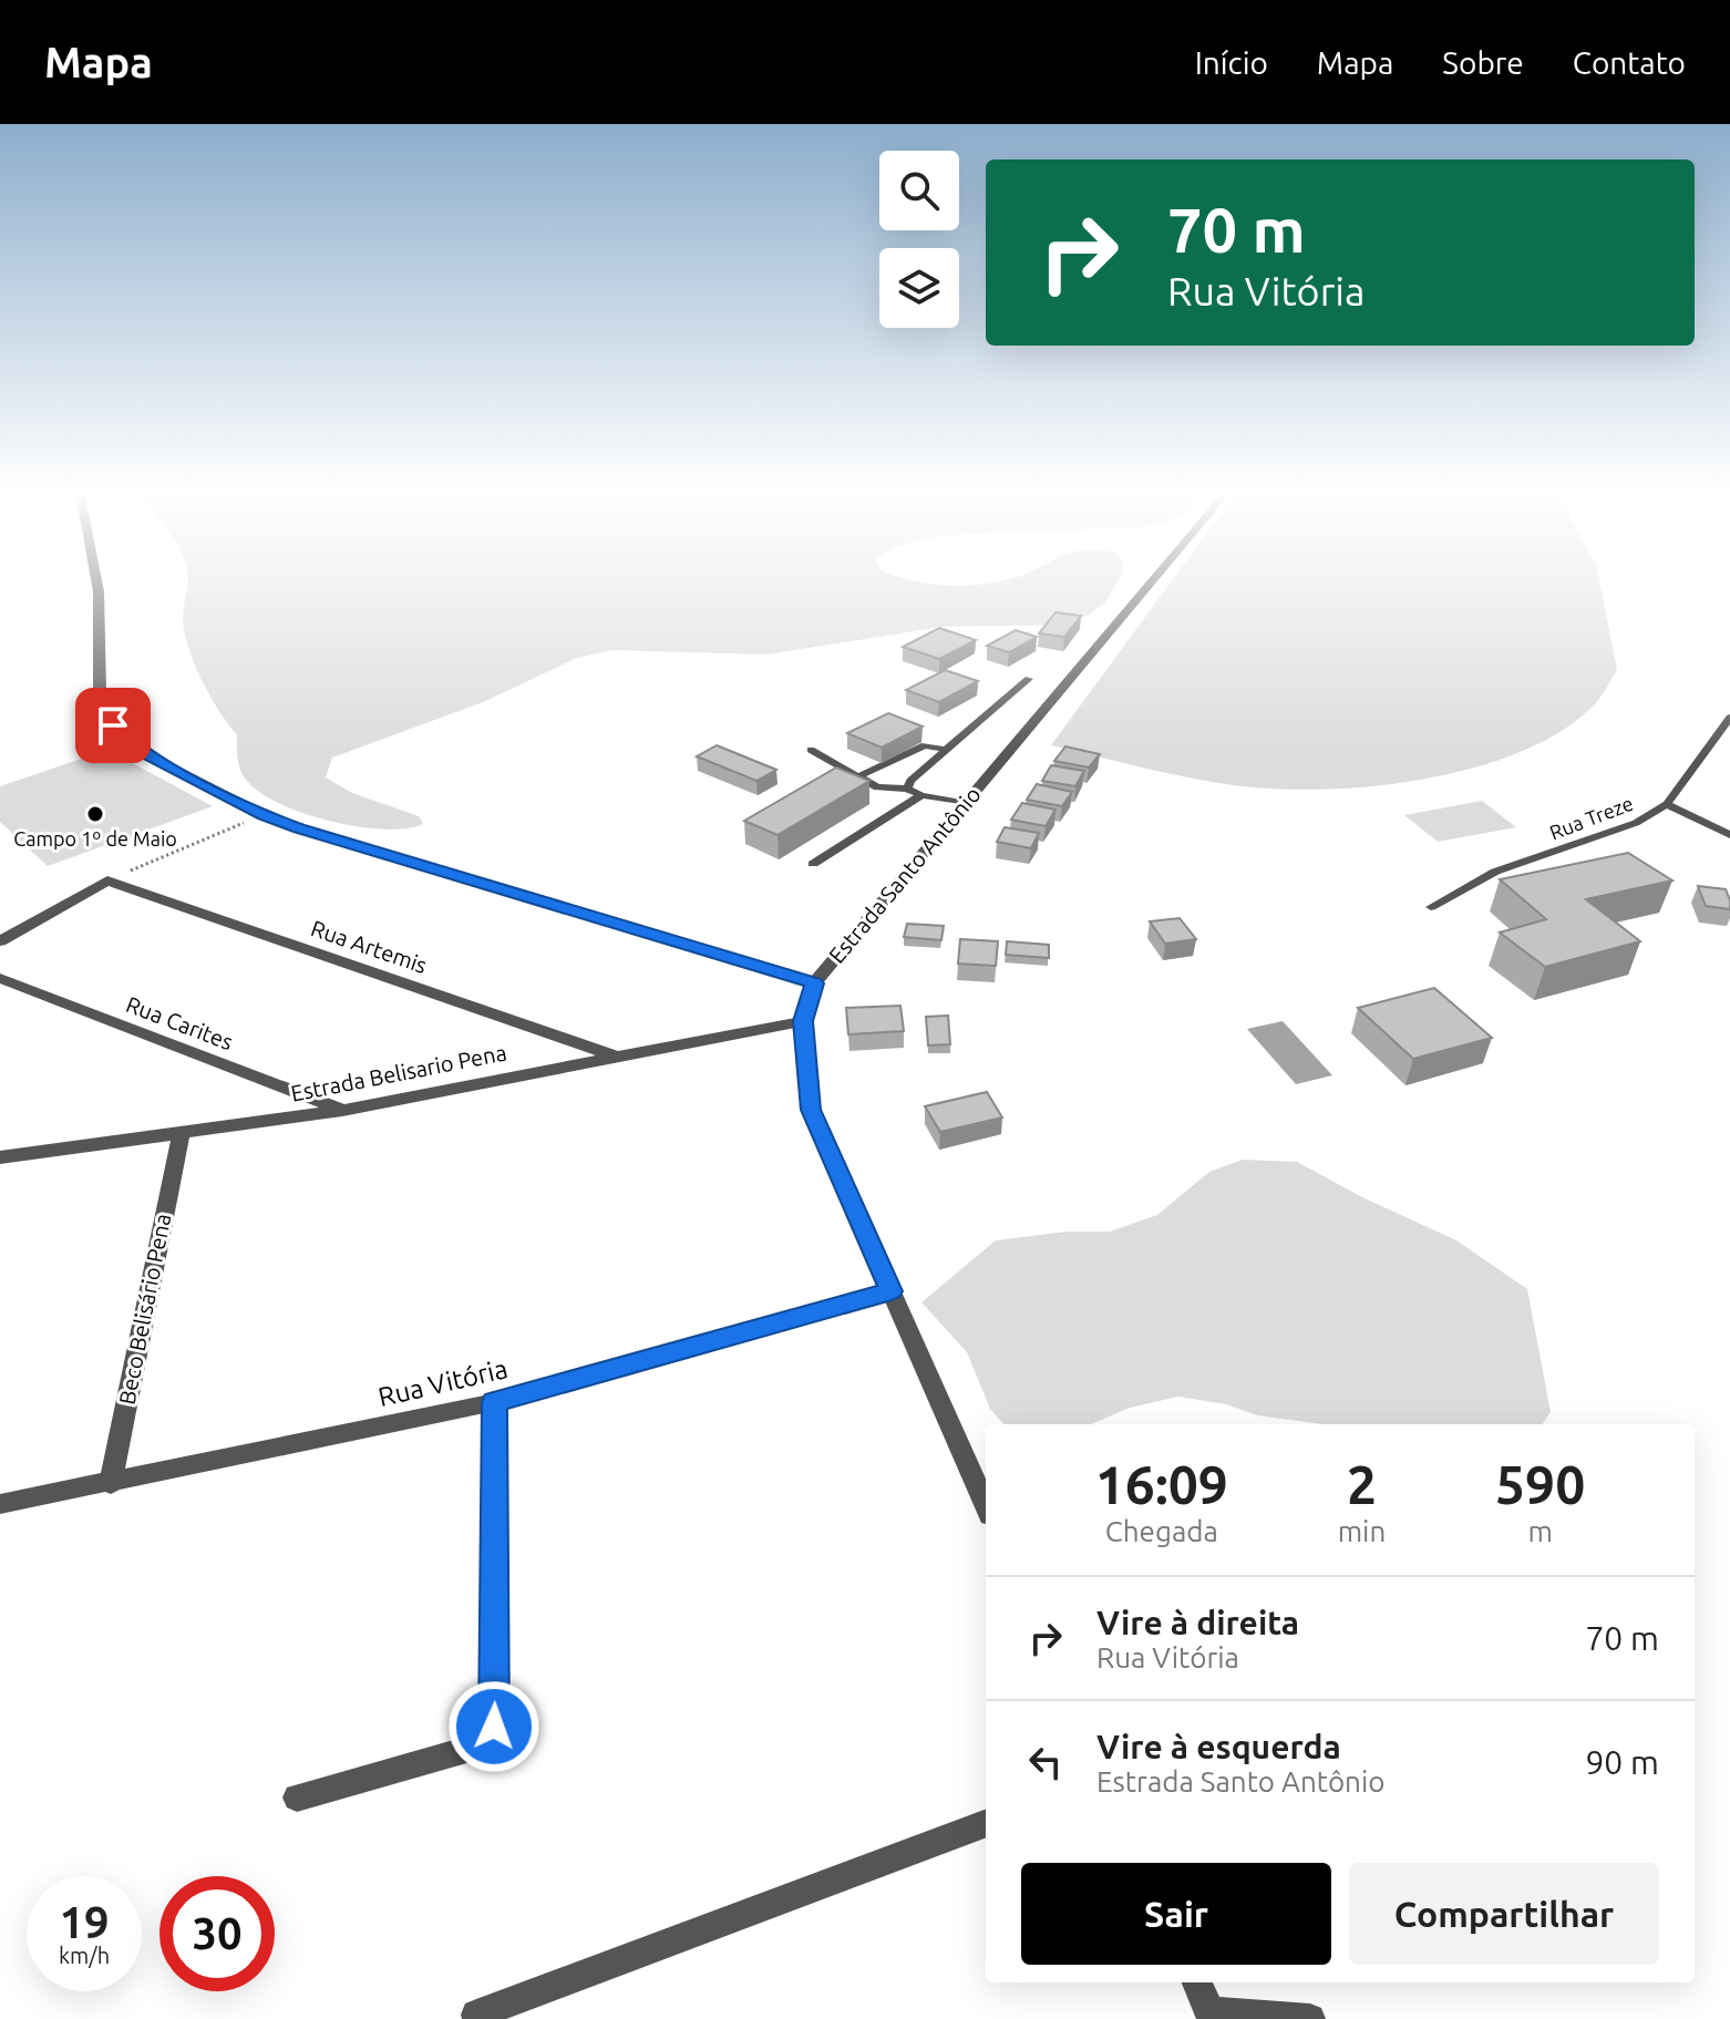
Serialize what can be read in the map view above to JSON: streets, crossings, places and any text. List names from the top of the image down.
{
  "streets": {
    "street": [
      "Estrada Santo Antônio",
      "Rua Artemis",
      "Rua Carites",
      "Estrada Belisario Pena",
      "Beco Belisário Pena",
      "Rua Vitória"
    ],
    "lane": ["Rua Treze"]
  },
  "crossings": [
    ["Estrada Santo Antônio", "Estrada Belisario Pena"],
    ["Estrada Santo Antônio", "Rua Vitória"],
    ["Rua Artemis", "Estrada Belisario Pena"],
    ["Rua Carites", "Estrada Belisario Pena"],
    ["Estrada Belisario Pena", "Beco Belisário Pena"],
    ["Beco Belisário Pena", "Rua Vitória"]
  ],
  "places": ["Campo 1º de Maio"],
  "page": {
    "header": "Mapa",
    "nav": [
      "Início",
      "Mapa",
      "Sobre",
      "Contato"
    ],
    "turn": ["70 m", "Rua Vitória"],
    "eta": [
      "16:09",
      "Chegada",
      "2",
      "min",
      "590",
      "m"
    ],
    "list": [
      {
        "name": "Vire à direita",
        "note": "Rua Vitória",
        "value": "70 m"
      },
      {
        "name": "Vire à esquerda",
        "note": "Estrada Santo Antônio",
        "value": "90 m"
      }
    ],
    "buttons": ["Sair", "Compartilhar"],
    "speed": "19 km/h",
    "limit": "30"
  }
}
